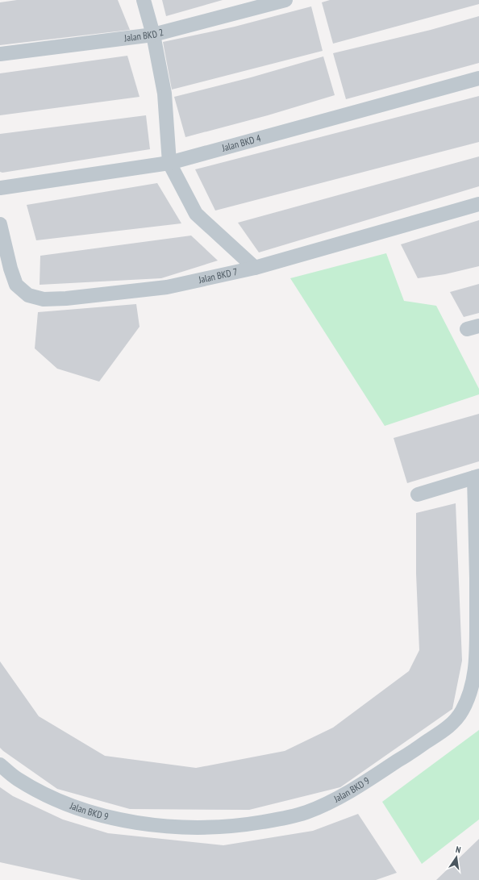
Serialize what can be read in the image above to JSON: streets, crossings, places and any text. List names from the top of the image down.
{
  "streets": {
    "street": [
      "Jalan BKD 2",
      "Jalan BKD 4",
      "Jalan BKD 7",
      "Jalan BKD 9"
    ]
  },
  "north": "top"
}
